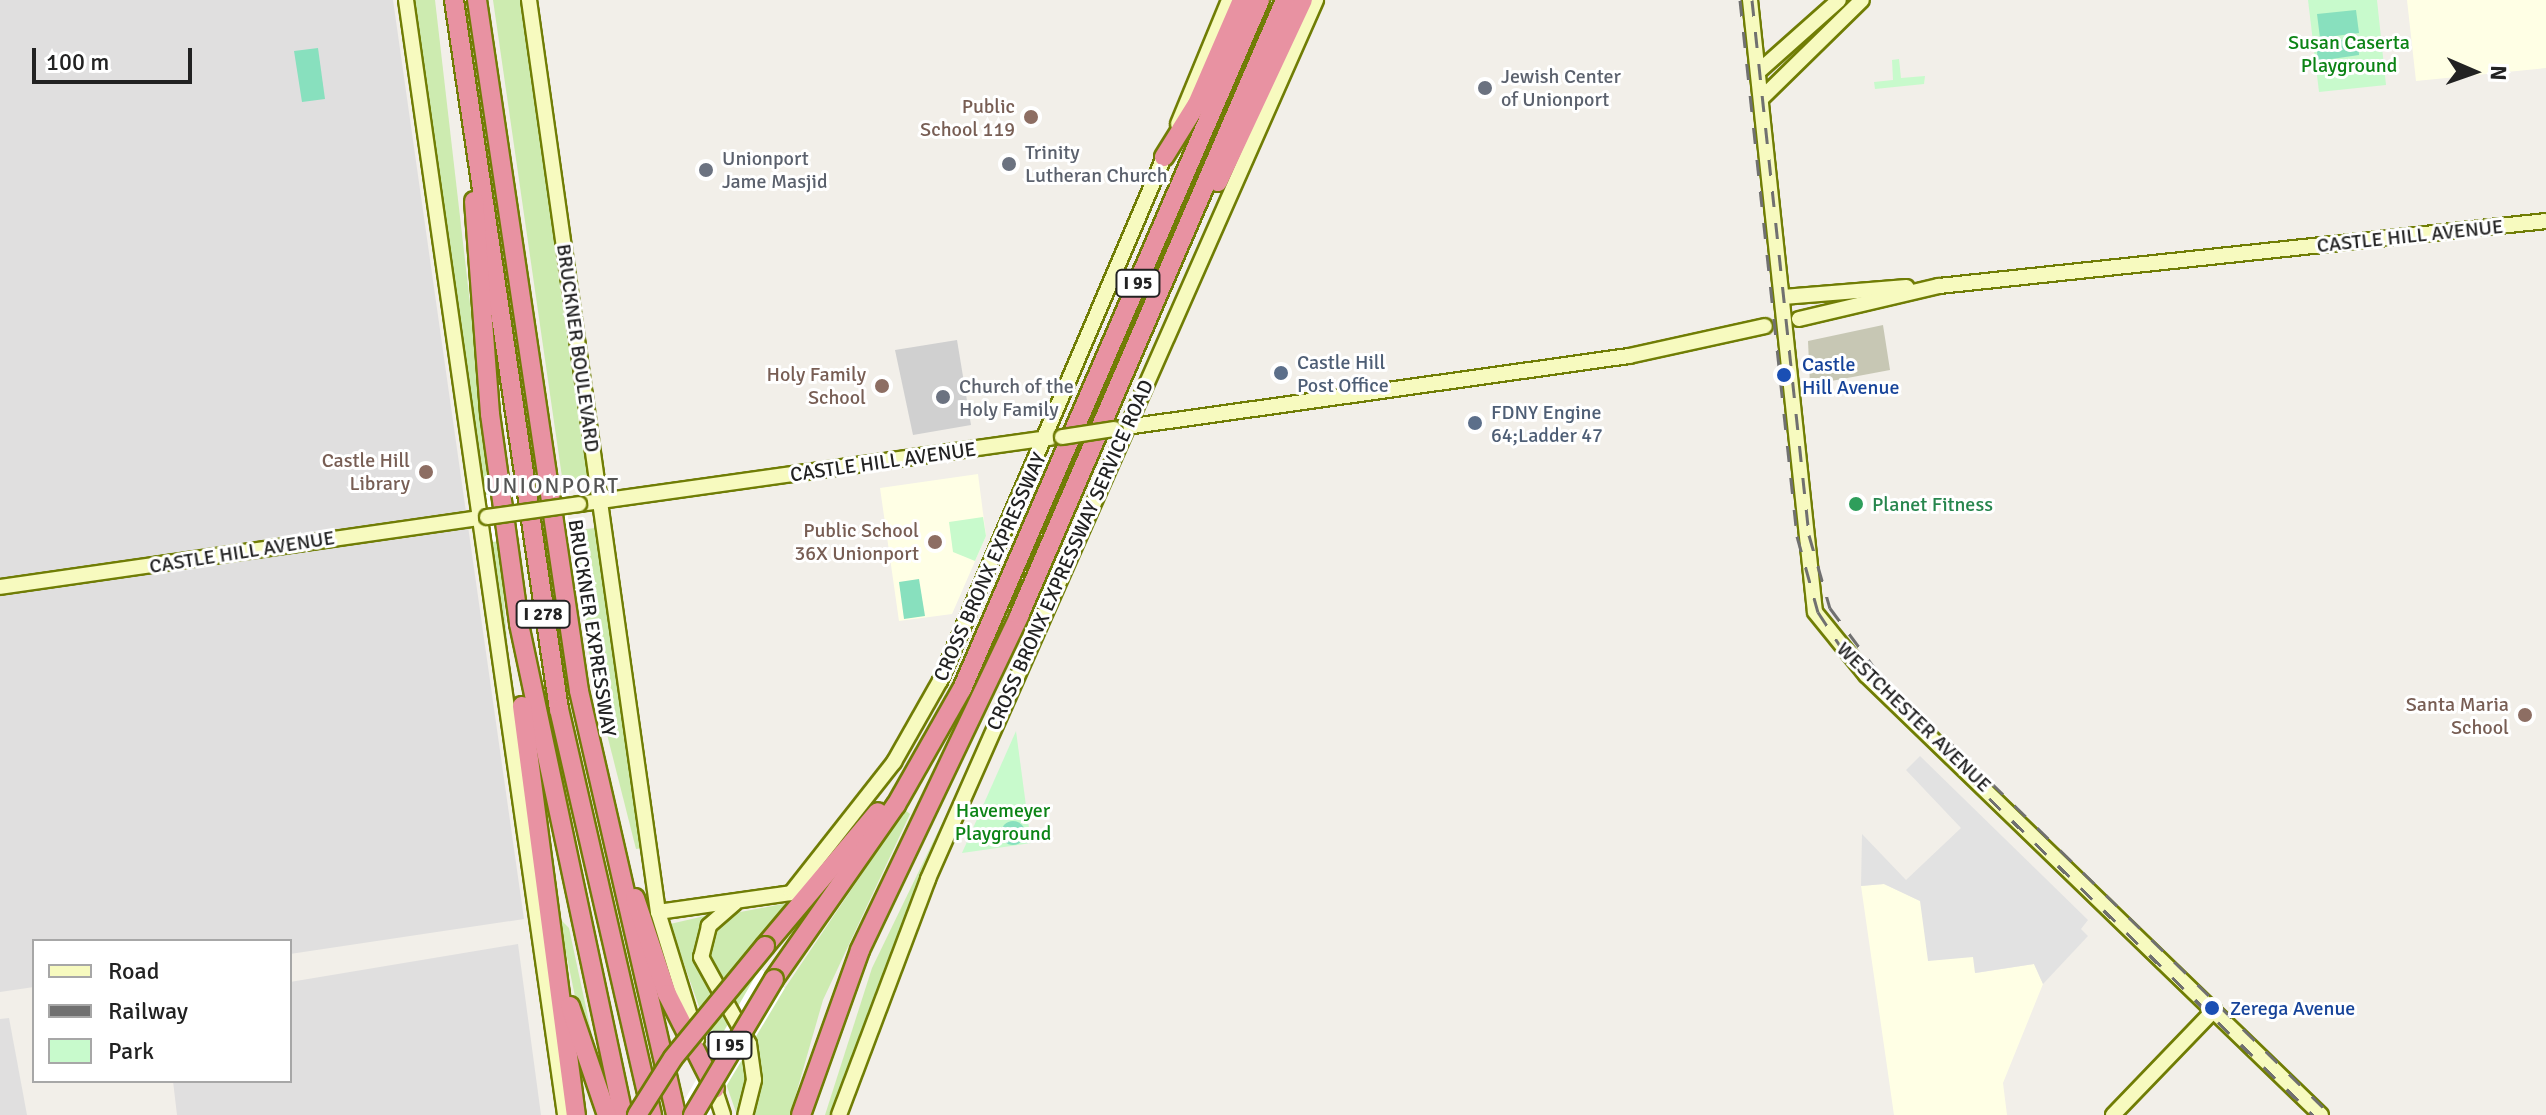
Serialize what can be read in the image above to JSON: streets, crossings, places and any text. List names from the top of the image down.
{
  "streets": {
    "highway": [
      "I 95",
      "CROSS BRONX EXPRESSWAY",
      "I 278",
      "BRUCKNER EXPRESSWAY"
    ],
    "main road": [
      "CASTLE HILL AVENUE",
      "BRUCKNER BOULEVARD",
      "CROSS BRONX EXPRESSWAY SERVICE ROAD",
      "WESTCHESTER AVENUE"
    ]
  },
  "crossings": [
    ["CASTLE HILL AVENUE", "BRUCKNER BOULEVARD"],
    ["CASTLE HILL AVENUE", "CROSS BRONX EXPRESSWAY SERVICE ROAD"]
  ],
  "districts": ["UNIONPORT"],
  "parks": ["Susan Caserta Playground", "Havemeyer Playground"],
  "places": [
    "Jewish Center of Unionport",
    "Public School 119",
    "Trinity Lutheran Church",
    "Unionport Jame Masjid",
    "Castle Hill Post Office",
    "Castle Hill Avenue",
    "Holy Family School",
    "Church of the Holy Family",
    "FDNY Engine 64;Ladder 47",
    "Castle Hill Library",
    "Planet Fitness",
    "Public School 36X Unionport",
    "Santa Maria School",
    "Zerega Avenue"
  ],
  "legend": ["Road", "Railway", "Park"],
  "scale_bar": "100 m",
  "north": "right"
}
